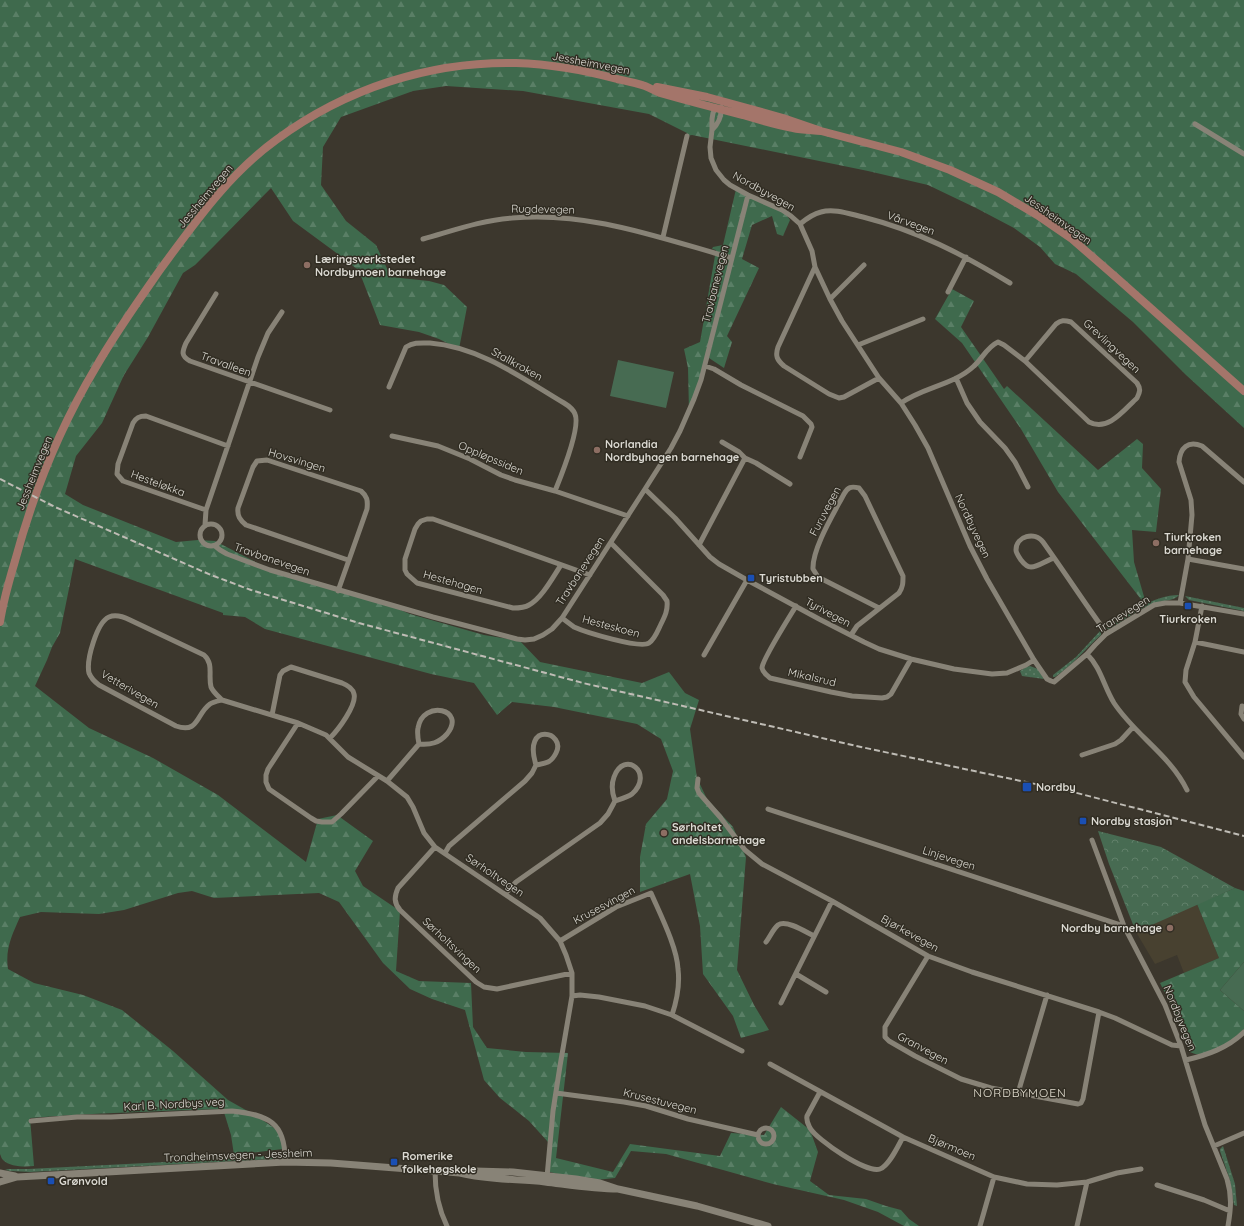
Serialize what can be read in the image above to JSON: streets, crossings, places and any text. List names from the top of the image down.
{
  "streets": {
    "main road": ["Jessheimvegen", "Trondheimsvegen - Jessheim"],
    "street": [
      "Nordbyvegen",
      "Rugdevegen",
      "Vårvegen",
      "Travbanevegen",
      "Grevlingvegen",
      "Travalleen",
      "Stallkroken",
      "Oppløpssiden",
      "Hovsvingen",
      "Hesteløkka",
      "Furuvegen",
      "Hestehagen",
      "Tyrivegen",
      "Tranevegen",
      "Hesteskoen",
      "Mikalsrud",
      "Vetterivegen",
      "Linjevegen",
      "Sørholtvegen",
      "Krusesvingen",
      "Bjørkevegen",
      "Sørholtsvingen",
      "Granvegen",
      "Krusestuvegen",
      "Karl B. Nordbys veg",
      "Bjørmoen"
    ]
  },
  "crossings": [
    ["Jessheimvegen", "Nordbyvegen"],
    ["Nordbyvegen", "Vårvegen"],
    ["Nordbyvegen", "Travbanevegen"],
    ["Nordbyvegen", "Tyrivegen"],
    ["Nordbyvegen", "Tranevegen"],
    ["Nordbyvegen", "Linjevegen"],
    ["Nordbyvegen", "Bjørkevegen"],
    ["Rugdevegen", "Travbanevegen"],
    ["Travbanevegen", "Oppløpssiden"],
    ["Travbanevegen", "Hovsvingen"],
    ["Travbanevegen", "Hestehagen"],
    ["Travbanevegen", "Tyrivegen"],
    ["Travbanevegen", "Hesteskoen"],
    ["Stallkroken", "Oppløpssiden"],
    ["Furuvegen", "Tyrivegen"],
    ["Tyrivegen", "Mikalsrud"],
    ["Vetterivegen", "Sørholtvegen"],
    ["Sørholtvegen", "Krusesvingen"],
    ["Sørholtvegen", "Sørholtsvingen"],
    ["Sørholtvegen", "Krusestuvegen"],
    ["Sørholtvegen", "Trondheimsvegen - Jessheim"],
    ["Bjørkevegen", "Granvegen"],
    ["Karl B. Nordbys veg", "Trondheimsvegen - Jessheim"]
  ],
  "districts": ["NORDBYMOEN"],
  "places": {
    "other": [
      "Læringsverkstedet Nordbymoen barnehage",
      "Norlandia Nordbyhagen barnehage",
      "Tiurkroken barnehage",
      "Sørholtet andelsbarnehage",
      "Nordby barnehage"
    ],
    "transit": [
      "Tyristubben",
      "Tiurkroken",
      "Nordby",
      "Nordby stasjon",
      "Romerike folkehøgskole",
      "Grønvold"
    ]
  }
}
